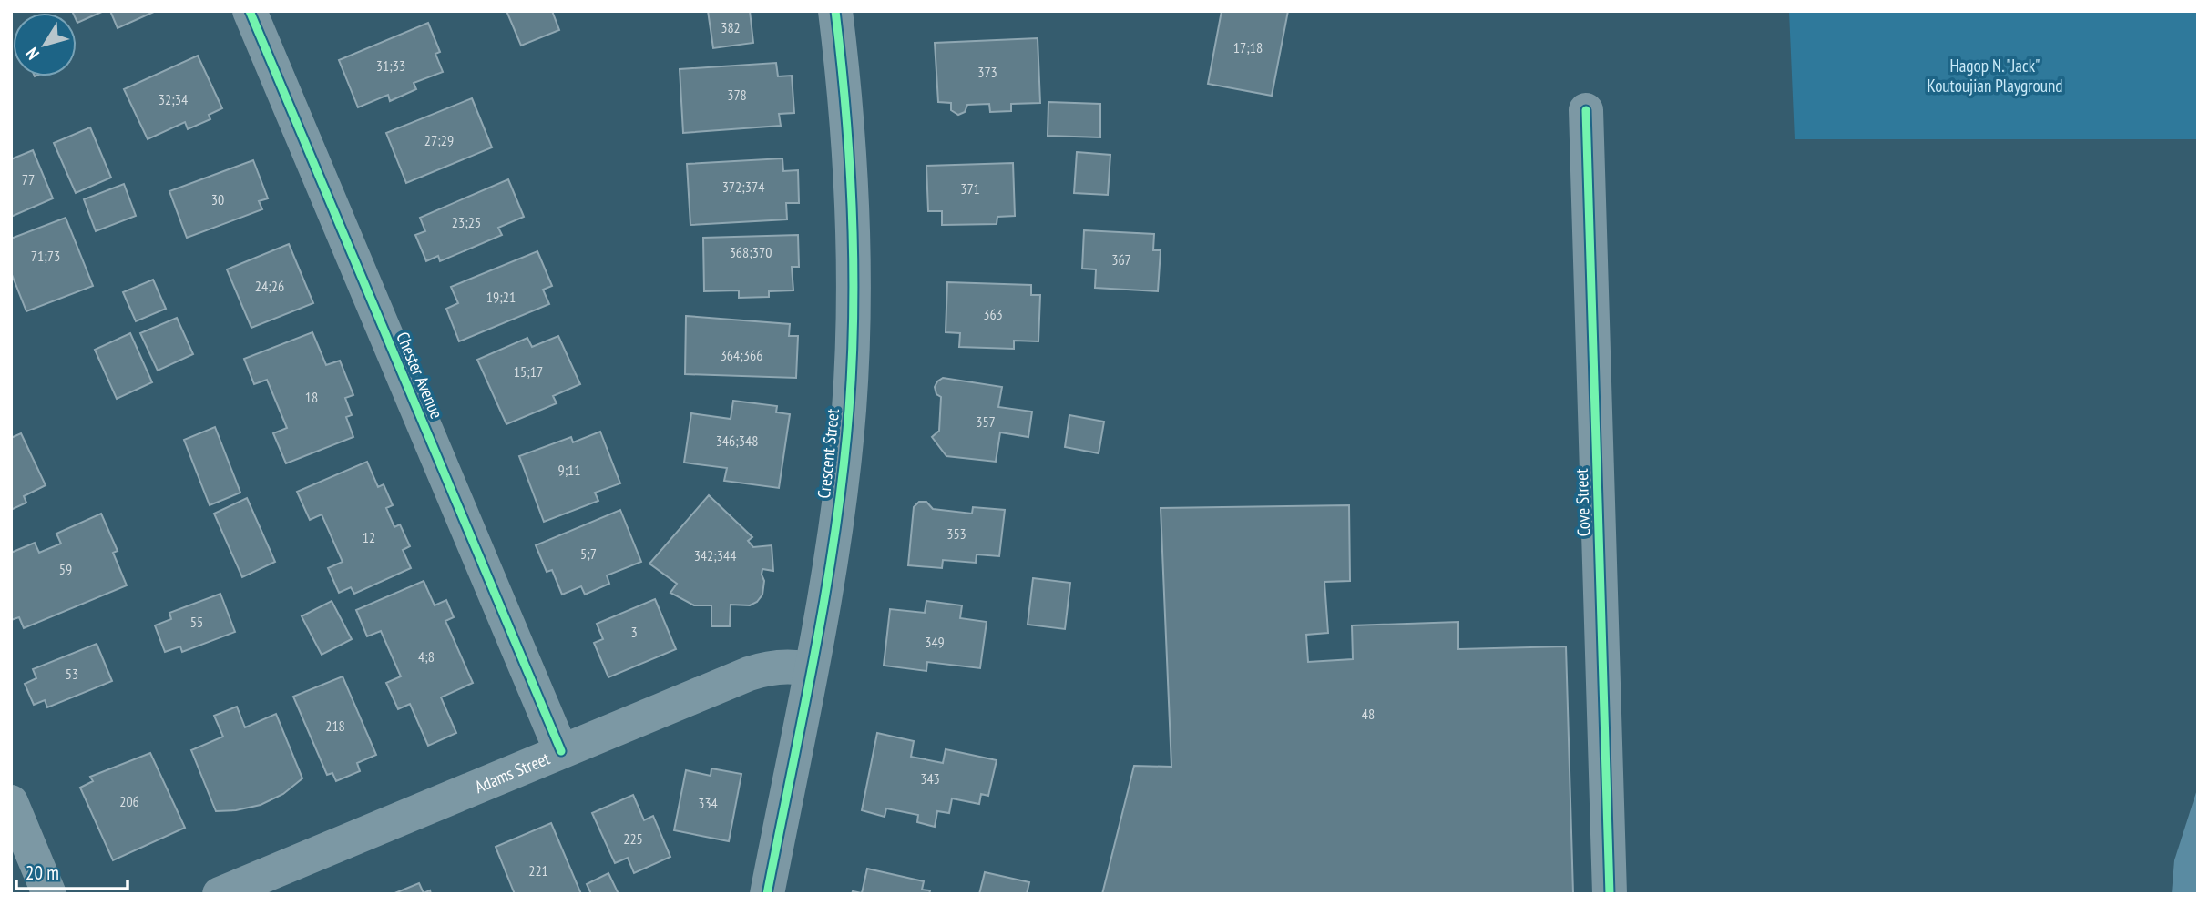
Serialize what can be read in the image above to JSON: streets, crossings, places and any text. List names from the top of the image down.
{
  "streets": {
    "street": [
      "Chester Avenue",
      "Crescent Street",
      "Cove Street",
      "Adams Street"
    ]
  },
  "crossings": [
    ["Chester Avenue", "Adams Street"],
    ["Crescent Street", "Adams Street"]
  ],
  "parks": ["Hagop N. \"Jack\" Koutoujian Playground"],
  "house_numbers": [
    "382",
    "17;18",
    "31;33",
    "373",
    "378",
    "32;34",
    "27;29",
    "77",
    "372;374",
    "371",
    "30",
    "23;25",
    "368;370",
    "71;73",
    "367",
    "24;26",
    "19;21",
    "363",
    "364;366",
    "15;17",
    "18",
    "357",
    "346;348",
    "9;11",
    "353",
    "12",
    "5;7",
    "342;344",
    "59",
    "55",
    "3",
    "349",
    "4;8",
    "53",
    "48",
    "218",
    "343",
    "206",
    "334",
    "225",
    "221"
  ],
  "scale_bar": "20 m",
  "north": "bottom left"
}
